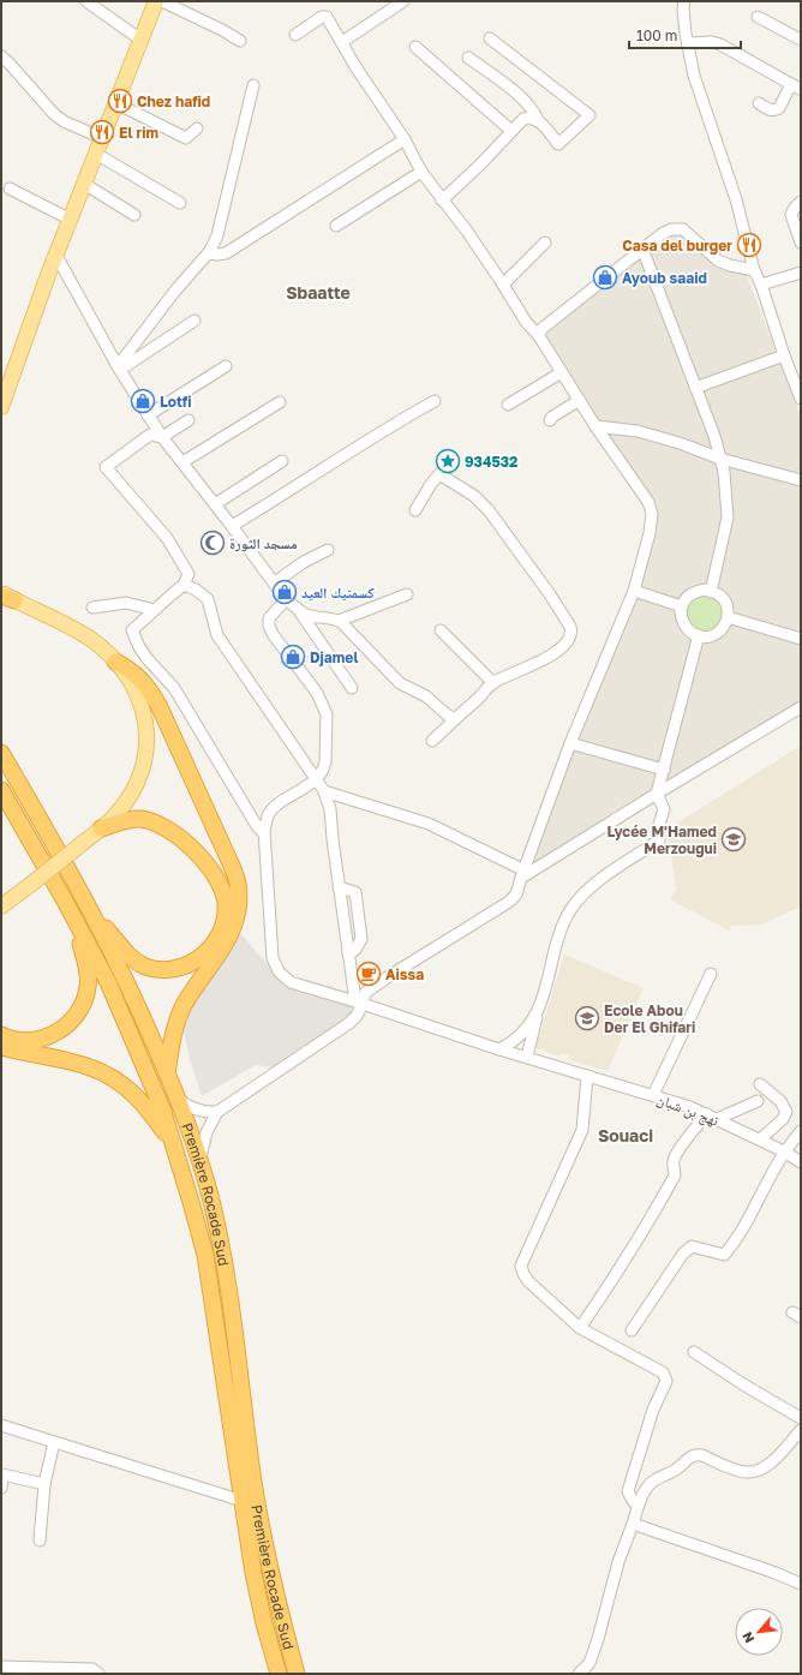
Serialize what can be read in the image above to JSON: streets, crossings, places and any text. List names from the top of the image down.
{
  "streets": {
    "highway": ["Première Rocade Sud"],
    "street": ["نهج بن شبان"]
  },
  "districts": ["Sbaatte", "Souaci"],
  "places": {
    "restaurant": ["Chez hafid", "El rim", "Casa del burger"],
    "shop": [
      "Ayoub saaid",
      "Lotfi",
      "كسمتيك العيد",
      "Djamel"
    ],
    "place": ["934532"],
    "mosque": ["مسجد الثورة"],
    "school or university": ["Lycée M'Hamed Merzougui", "Ecole Abou Der El Ghifari"],
    "cafe": ["Aissa"]
  },
  "scale_bar": "100 m",
  "north": "bottom left"
}
